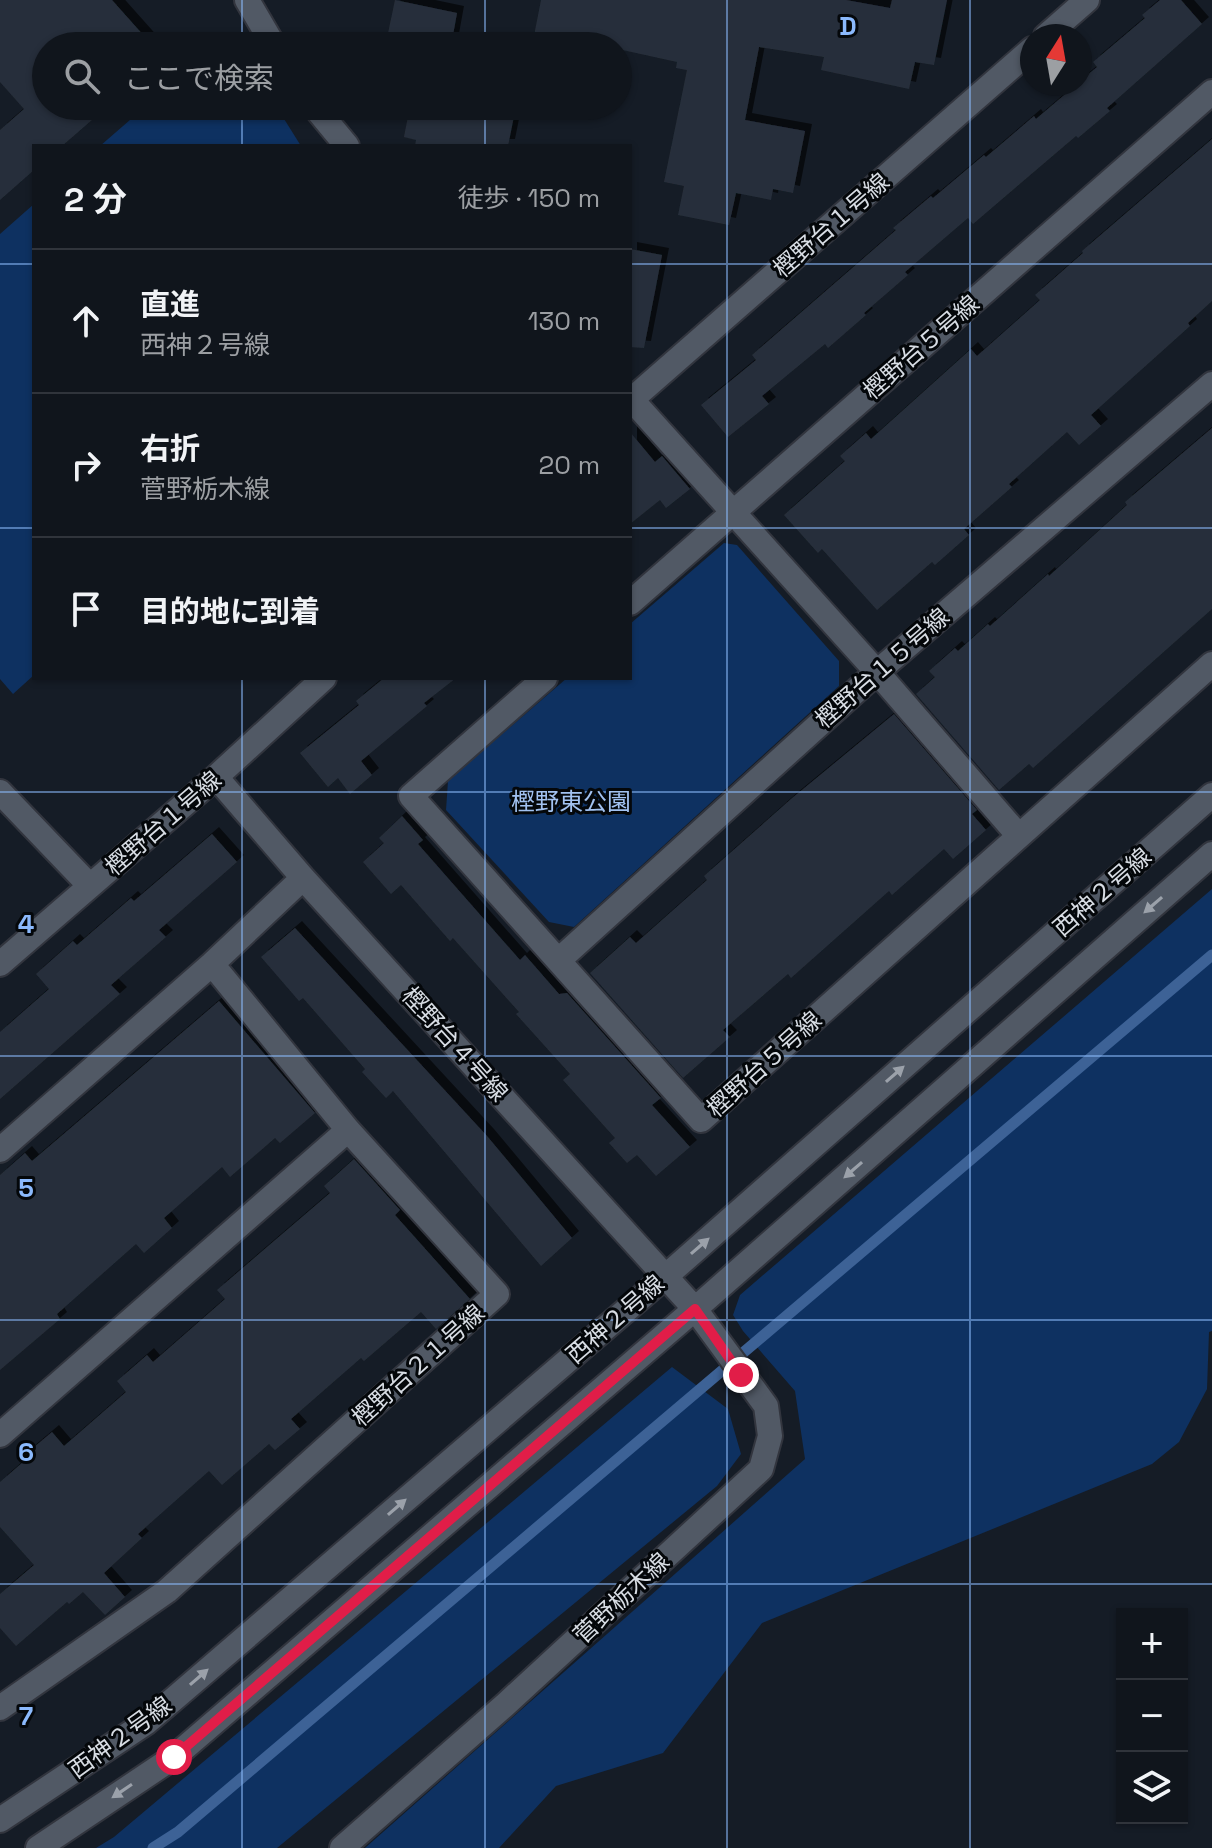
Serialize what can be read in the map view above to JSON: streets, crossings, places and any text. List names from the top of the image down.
{
  "streets": {
    "street": [
      "樫野台１号線",
      "樫野台５号線",
      "樫野台１５号線",
      "西神２号線",
      "樫野台４号線",
      "樫野台２１号線",
      "菅野栃木線"
    ]
  },
  "crossings": [
    ["樫野台１号線", "樫野台４号線"],
    ["樫野台５号線", "樫野台１５号線"],
    ["西神２号線", "樫野台４号線"],
    ["西神２号線", "菅野栃木線"],
    ["樫野台４号線", "菅野栃木線"]
  ],
  "parks": ["樫野東公園"],
  "north": "top",
  "page": {
    "search": "ここで検索",
    "heading": ["2 分", "徒歩 · 150 m"],
    "list": [
      ["直進", "西神２号線", "130 m"],
      ["右折", "菅野栃木線", "20 m"],
      "目的地に到着"
    ],
    "map_buttons": ["+", "−"]
  },
  "grid": {
    "columns": ["D"],
    "rows": [
      "4",
      "5",
      "6",
      "7"
    ]
  }
}
